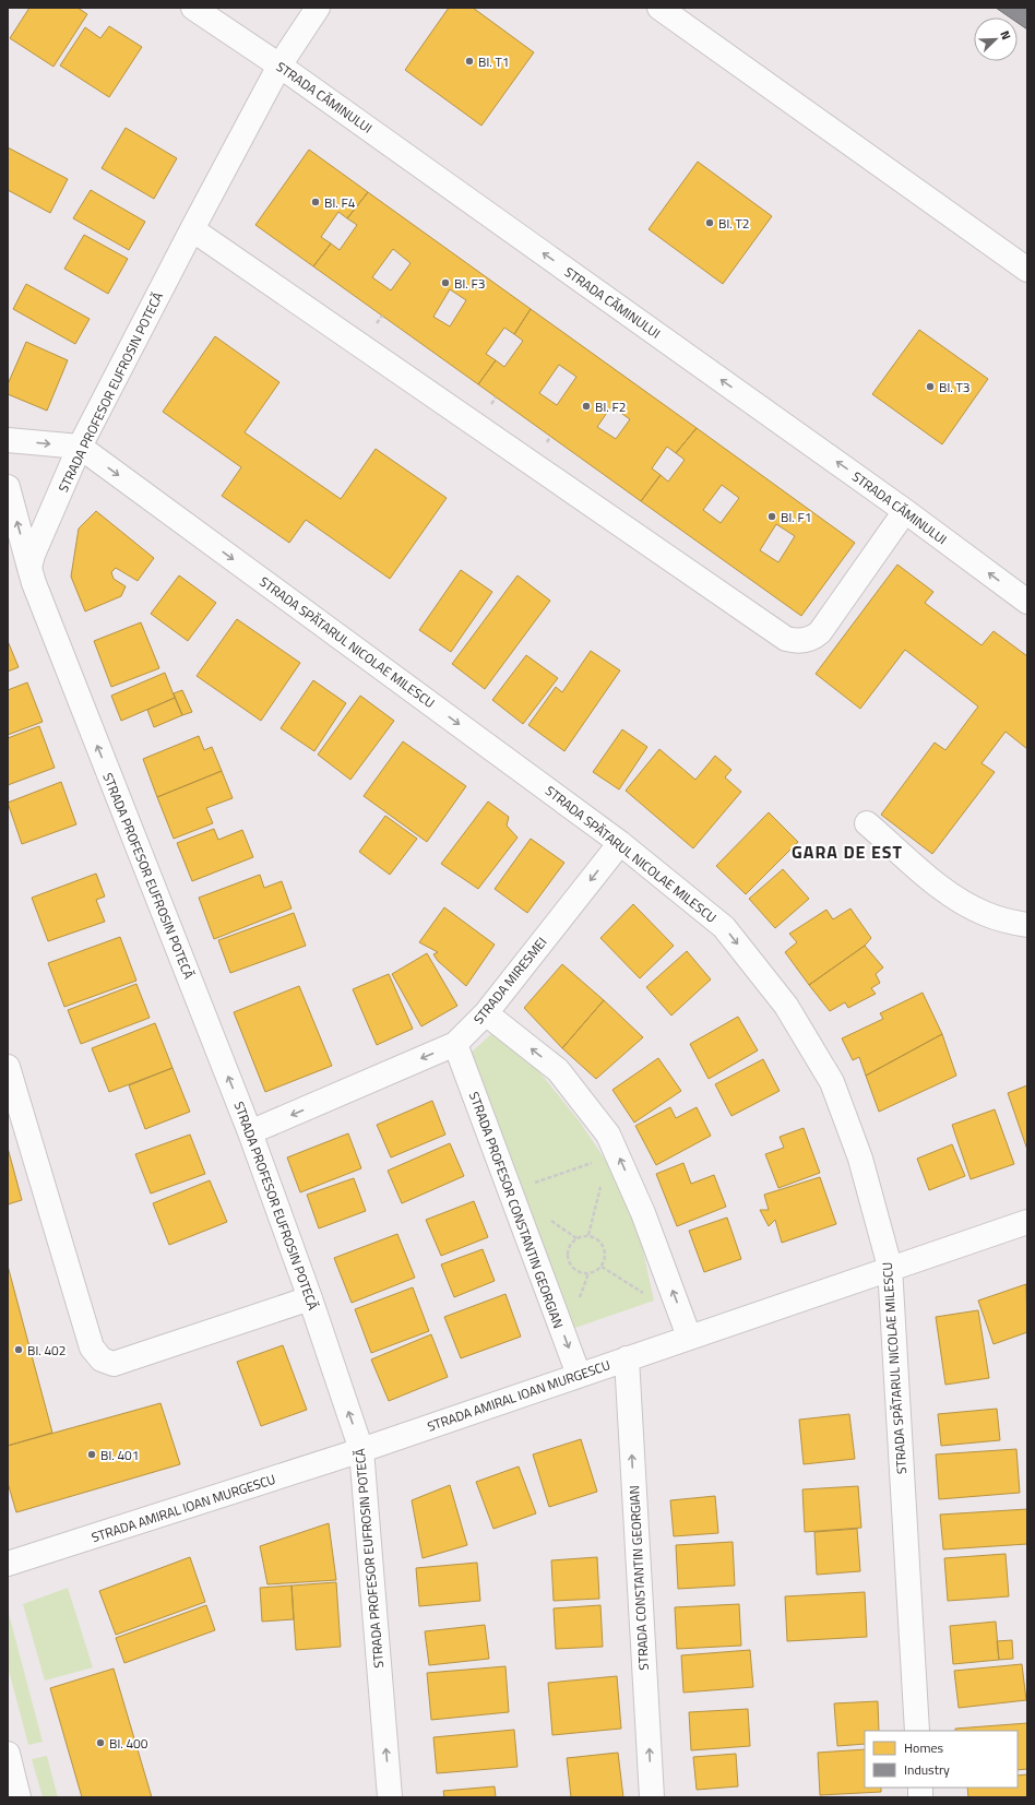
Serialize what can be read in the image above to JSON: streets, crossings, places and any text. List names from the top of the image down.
{
  "streets": {
    "street": [
      "STRADA CĂMINULUI",
      "STRADA PROFESOR EUFROSIN POTECĂ",
      "STRADA SPĂTARUL NICOLAE MILESCU",
      "STRADA MIRESMEI",
      "STRADA PROFESOR CONSTANTIN GEORGIAN",
      "STRADA AMIRAL IOAN MURGESCU",
      "STRADA CONSTANTIN GEORGIAN"
    ]
  },
  "crossings": [
    ["STRADA CĂMINULUI", "STRADA PROFESOR EUFROSIN POTECĂ"],
    ["STRADA PROFESOR EUFROSIN POTECĂ", "STRADA SPĂTARUL NICOLAE MILESCU"],
    ["STRADA PROFESOR EUFROSIN POTECĂ", "STRADA MIRESMEI"],
    ["STRADA PROFESOR EUFROSIN POTECĂ", "STRADA AMIRAL IOAN MURGESCU"],
    ["STRADA SPĂTARUL NICOLAE MILESCU", "STRADA MIRESMEI"],
    ["STRADA SPĂTARUL NICOLAE MILESCU", "STRADA AMIRAL IOAN MURGESCU"],
    ["STRADA MIRESMEI", "STRADA PROFESOR CONSTANTIN GEORGIAN"],
    ["STRADA PROFESOR CONSTANTIN GEORGIAN", "STRADA AMIRAL IOAN MURGESCU"],
    ["STRADA AMIRAL IOAN MURGESCU", "STRADA CONSTANTIN GEORGIAN"]
  ],
  "one_way": [
    "STRADA CĂMINULUI",
    "STRADA PROFESOR EUFROSIN POTECĂ",
    "STRADA SPĂTARUL NICOLAE MILESCU",
    "STRADA MIRESMEI",
    "STRADA CONSTANTIN GEORGIAN"
  ],
  "districts": ["GARA DE EST"],
  "places": [
    "Bl. T1",
    "Bl. F4",
    "Bl. T2",
    "Bl. F3",
    "Bl. T3",
    "Bl. F2",
    "Bl. F1",
    "Bl. 402",
    "Bl. 401",
    "Bl. 400"
  ],
  "legend": ["Homes", "Industry"],
  "north": "top right"
}
